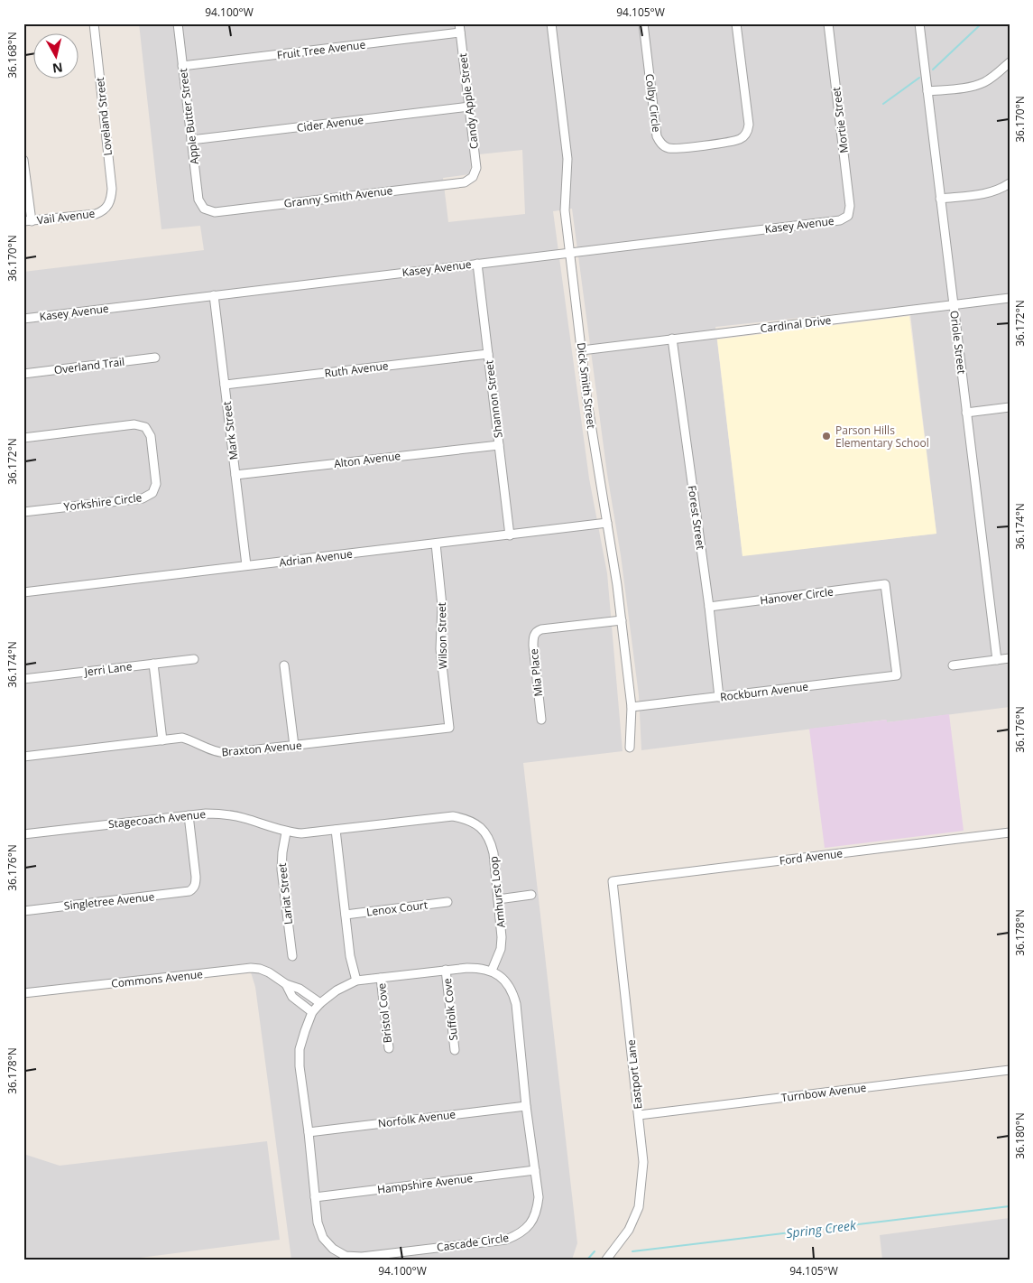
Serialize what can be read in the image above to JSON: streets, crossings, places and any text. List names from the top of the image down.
{
  "streets": {
    "street": [
      "Fruit Tree Avenue",
      "Candy Apple Street",
      "Colby Circle",
      "Loveland Street",
      "Apple Butter Street",
      "Mortie Street",
      "Cider Avenue",
      "Granny Smith Avenue",
      "Vail Avenue",
      "Kasey Avenue",
      "Cardinal Drive",
      "Oriole Street",
      "Overland Trail",
      "Ruth Avenue",
      "Dick Smith Street",
      "Shannon Street",
      "Mark Street",
      "Alton Avenue",
      "Yorkshire Circle",
      "Forest Street",
      "Adrian Avenue",
      "Hanover Circle",
      "Wilson Street",
      "Jerri Lane",
      "Mia Place",
      "Rockburn Avenue",
      "Braxton Avenue",
      "Stagecoach Avenue",
      "Ford Avenue",
      "Amhurst Loop",
      "Lariat Street",
      "Singletree Avenue",
      "Lenox Court",
      "Commons Avenue",
      "Suffolk Cove",
      "Bristol Cove",
      "Eastport Lane",
      "Turnbow Avenue",
      "Norfolk Avenue",
      "Hampshire Avenue",
      "Cascade Circle"
    ]
  },
  "crossings": [
    ["Fruit Tree Avenue", "Candy Apple Street"],
    ["Fruit Tree Avenue", "Apple Butter Street"],
    ["Candy Apple Street", "Cider Avenue"],
    ["Candy Apple Street", "Granny Smith Avenue"],
    ["Loveland Street", "Vail Avenue"],
    ["Apple Butter Street", "Cider Avenue"],
    ["Apple Butter Street", "Granny Smith Avenue"],
    ["Mortie Street", "Kasey Avenue"],
    ["Kasey Avenue", "Dick Smith Street"],
    ["Kasey Avenue", "Shannon Street"],
    ["Kasey Avenue", "Mark Street"],
    ["Cardinal Drive", "Oriole Street"],
    ["Cardinal Drive", "Dick Smith Street"],
    ["Cardinal Drive", "Forest Street"],
    ["Ruth Avenue", "Shannon Street"],
    ["Ruth Avenue", "Mark Street"],
    ["Dick Smith Street", "Adrian Avenue"],
    ["Dick Smith Street", "Mia Place"],
    ["Dick Smith Street", "Rockburn Avenue"],
    ["Shannon Street", "Alton Avenue"],
    ["Shannon Street", "Adrian Avenue"],
    ["Mark Street", "Alton Avenue"],
    ["Mark Street", "Adrian Avenue"],
    ["Forest Street", "Hanover Circle"],
    ["Forest Street", "Rockburn Avenue"],
    ["Adrian Avenue", "Wilson Street"],
    ["Hanover Circle", "Rockburn Avenue"],
    ["Wilson Street", "Braxton Avenue"],
    ["Stagecoach Avenue", "Amhurst Loop"],
    ["Stagecoach Avenue", "Lariat Street"],
    ["Stagecoach Avenue", "Singletree Avenue"],
    ["Ford Avenue", "Eastport Lane"],
    ["Amhurst Loop", "Cascade Circle"],
    ["Commons Avenue", "Cascade Circle"],
    ["Suffolk Cove", "Cascade Circle"],
    ["Bristol Cove", "Cascade Circle"],
    ["Eastport Lane", "Turnbow Avenue"],
    ["Norfolk Avenue", "Cascade Circle"],
    ["Hampshire Avenue", "Cascade Circle"]
  ],
  "water": ["Spring Creek"],
  "places": ["Parson Hills Elementary School"],
  "north": "bottom",
  "coordinates": [
    "94.100°W",
    "94.105°W",
    "36.168°N",
    "36.170°N",
    "36.172°N",
    "36.174°N",
    "36.176°N",
    "36.178°N",
    "36.180°N"
  ]
}
